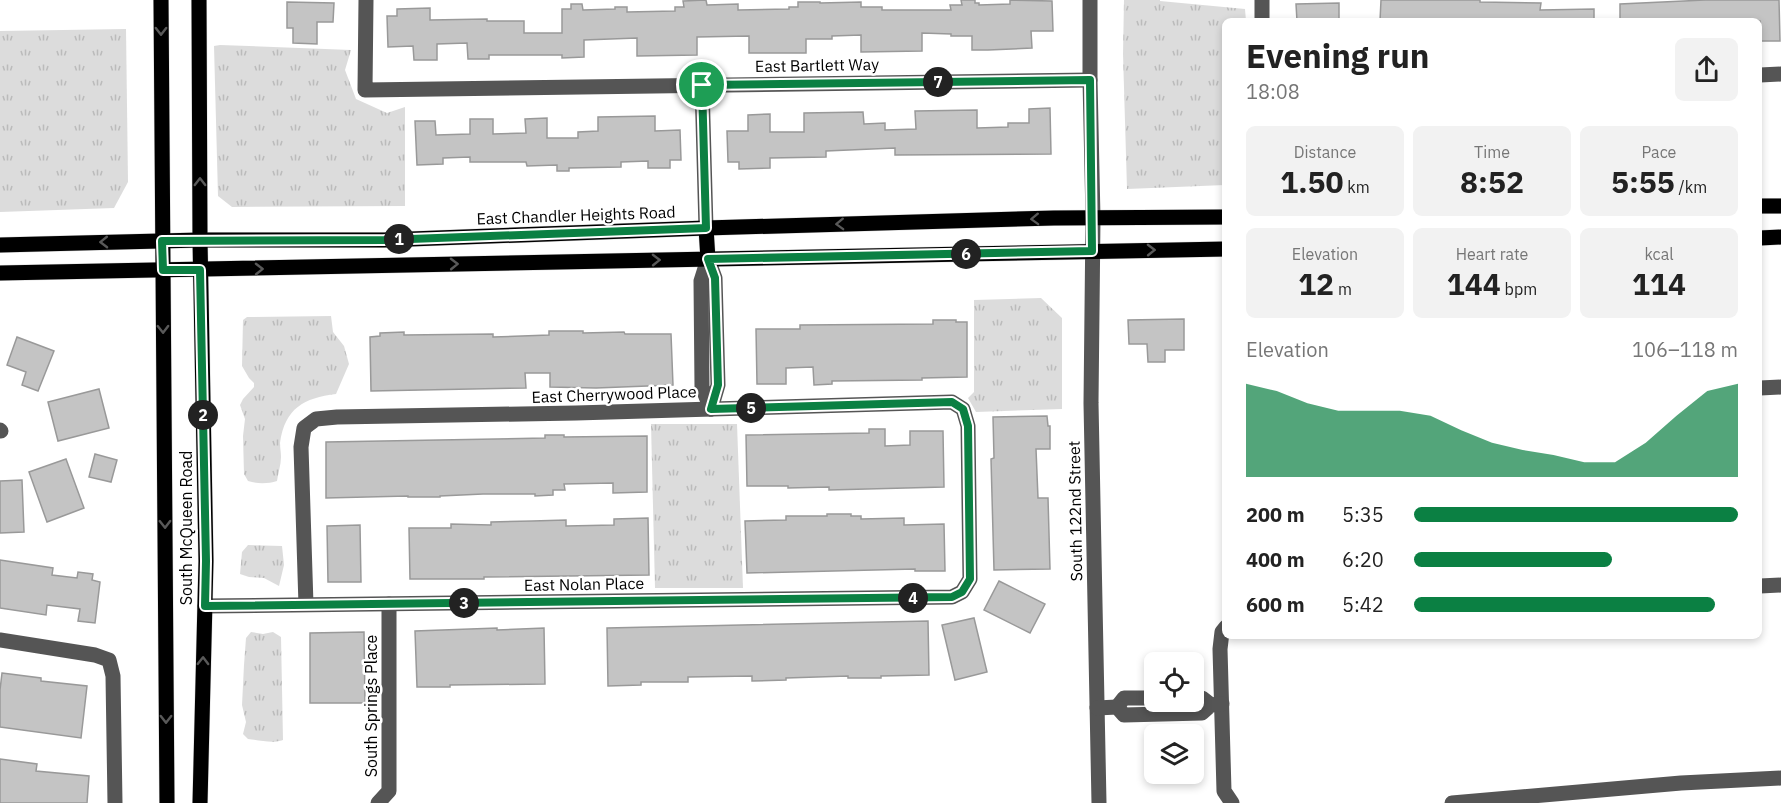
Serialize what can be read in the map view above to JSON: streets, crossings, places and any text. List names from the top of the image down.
{
  "streets": {
    "main road": ["East Chandler Heights Road", "South McQueen Road"],
    "street": [
      "East Bartlett Way",
      "East Cherrywood Place",
      "South 122nd Street",
      "East Nolan Place",
      "South Springs Place"
    ]
  },
  "crossings": [
    ["East Bartlett Way", "South 122nd Street"],
    ["East Chandler Heights Road", "South 122nd Street"],
    ["East Chandler Heights Road", "South McQueen Road"],
    ["East Cherrywood Place", "East Nolan Place"],
    ["South McQueen Road", "East Nolan Place"],
    ["East Nolan Place", "South Springs Place"]
  ],
  "page": {
    "heading": ["Evening run", "18:08"],
    "pins": [
      "7",
      "1",
      "6",
      "5",
      "2",
      "4",
      "3"
    ],
    "stats": [
      ["Distance", "1.50 km"],
      ["Time", "8:52"],
      ["Pace", "5:55 /km"],
      ["Elevation", "12 m"],
      ["Heart rate", "144 bpm"],
      ["kcal", "114"]
    ],
    "chart": ["Elevation", "106–118 m"],
    "list": [
      {
        "name": "200 m",
        "note": "5:35"
      },
      {
        "name": "400 m",
        "note": "6:20"
      },
      {
        "name": "600 m",
        "note": "5:42"
      }
    ]
  }
}
